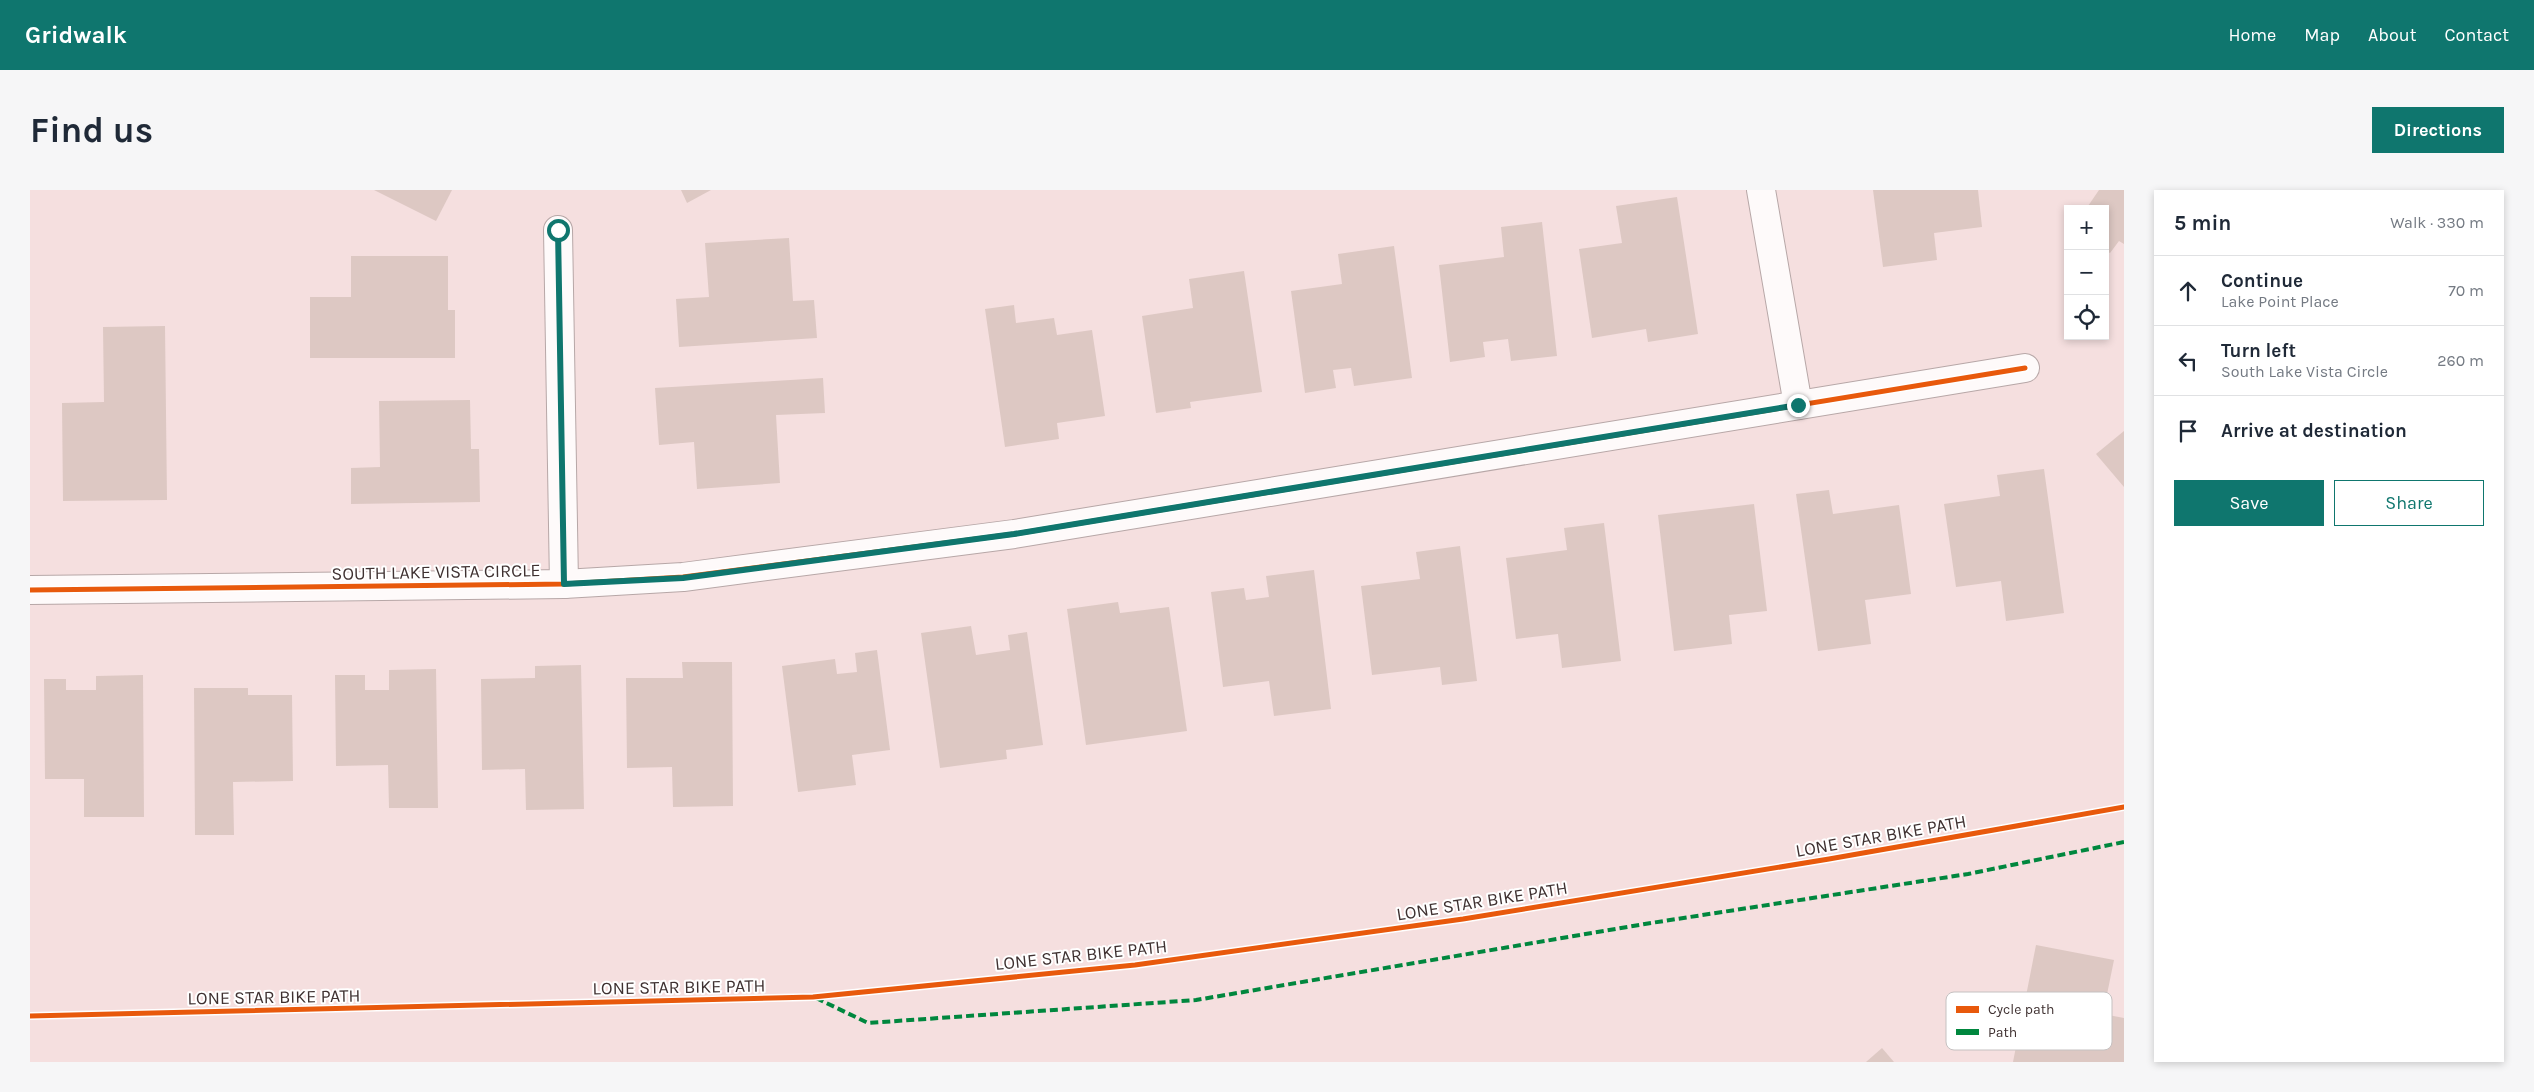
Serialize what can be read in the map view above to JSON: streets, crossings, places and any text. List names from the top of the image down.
{
  "streets": {
    "street": ["SOUTH LAKE VISTA CIRCLE"],
    "cycle path": ["LONE STAR BIKE PATH"]
  },
  "legend": ["Cycle path", "Path"],
  "page": {
    "header": "Gridwalk",
    "nav": [
      "Home",
      "Map",
      "About",
      "Contact"
    ],
    "buttons": [
      "Directions",
      ["Save", "Share"]
    ],
    "title": "Find us",
    "heading": ["5 min", "Walk · 330 m"],
    "map_buttons": ["+", "−"],
    "list": [
      ["Continue", "Lake Point Place", "70 m"],
      ["Turn left", "South Lake Vista Circle", "260 m"],
      "Arrive at destination"
    ]
  }
}
